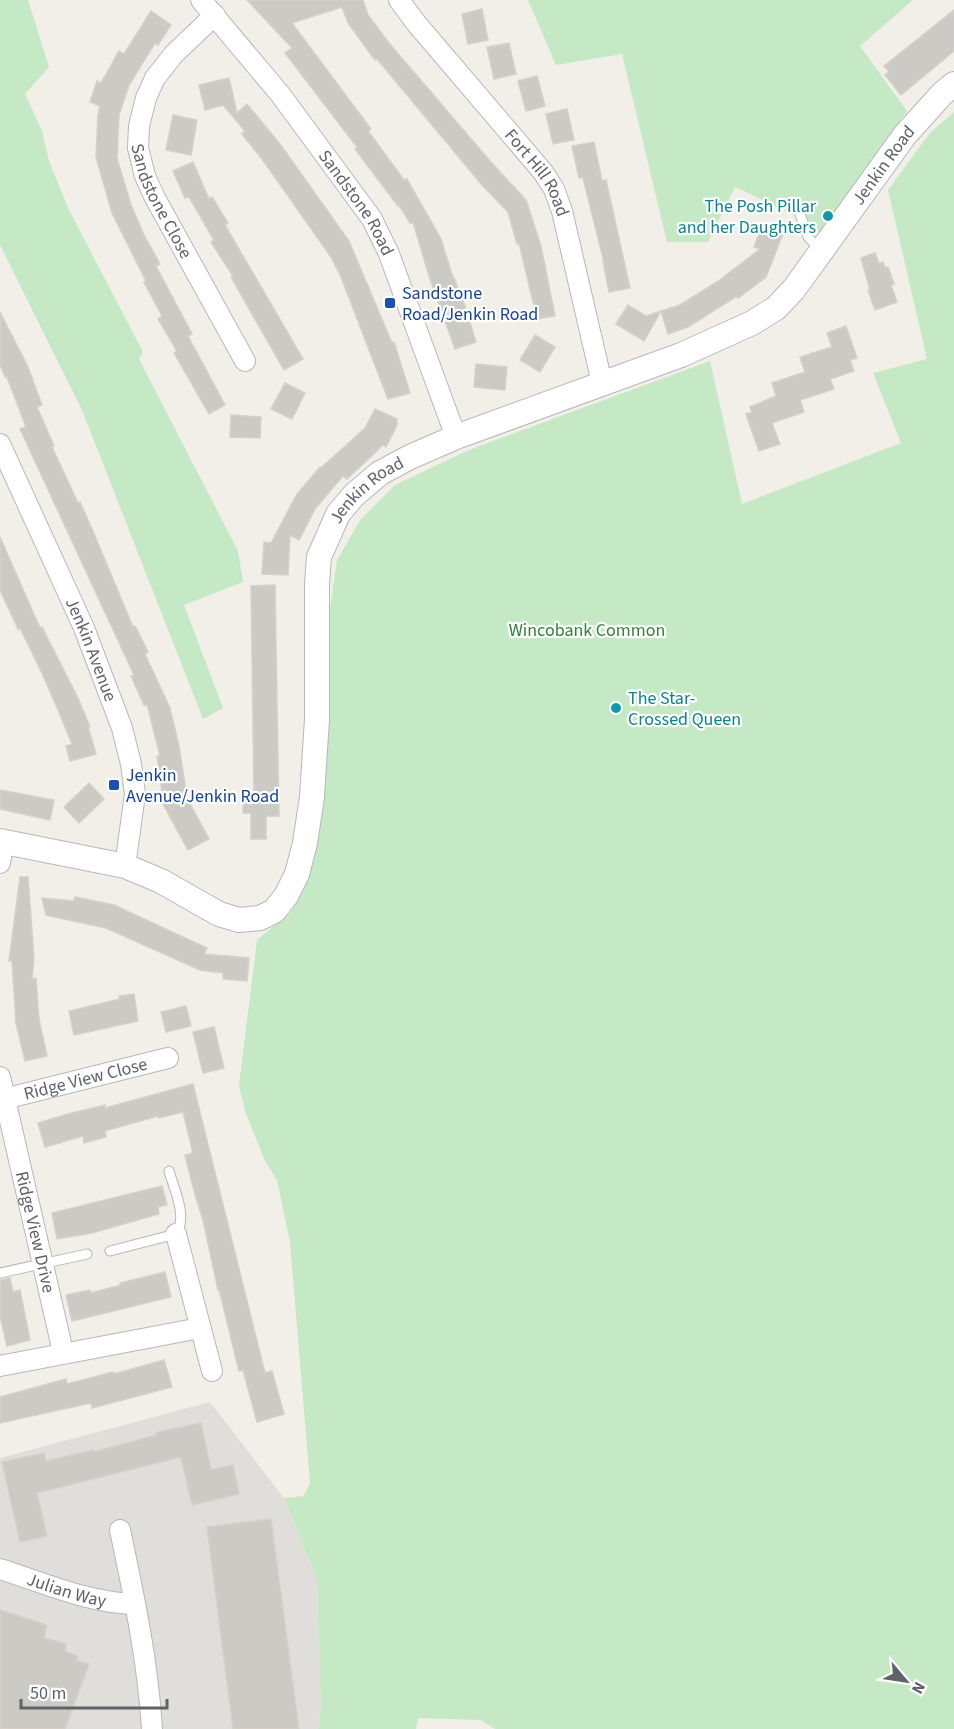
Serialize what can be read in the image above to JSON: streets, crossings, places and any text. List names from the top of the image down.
{
  "streets": {
    "street": [
      "Jenkin Road",
      "Fort Hill Road",
      "Sandstone Close",
      "Sandstone Road",
      "Jenkin Avenue",
      "Ridge View Close",
      "Ridge View Drive",
      "Julian Way"
    ]
  },
  "crossings": [
    ["Jenkin Road", "Fort Hill Road"],
    ["Jenkin Road", "Sandstone Road"],
    ["Jenkin Road", "Jenkin Avenue"],
    ["Sandstone Close", "Sandstone Road"],
    ["Ridge View Close", "Ridge View Drive"]
  ],
  "parks": ["Wincobank Common"],
  "places": {
    "other": ["The Posh Pillar and her Daughters", "The Star- Crossed Queen"],
    "transit": ["Sandstone Road/Jenkin Road", "Jenkin Avenue/Jenkin Road"]
  },
  "scale_bar": "50 m",
  "north": "bottom right"
}
